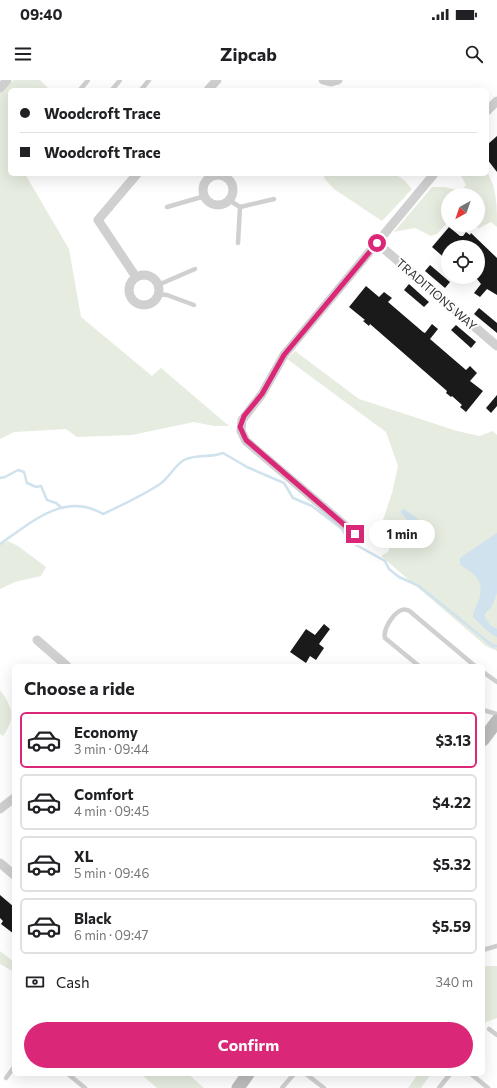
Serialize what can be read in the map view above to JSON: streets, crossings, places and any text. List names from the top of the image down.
{
  "streets": {
    "street": ["TRADITIONS WAY"]
  },
  "north": "bottom left",
  "page": {
    "status": "09:40",
    "header": "Zipcab",
    "banner": ["Woodcroft Trace", "Woodcroft Trace"],
    "bubble": "1 min",
    "heading": "Choose a ride",
    "list": [
      {
        "name": "Economy",
        "note": "3 min · 09:44",
        "value": "$3.13"
      },
      {
        "name": "Comfort",
        "note": "4 min · 09:45",
        "value": "$4.22"
      },
      {
        "name": "XL",
        "note": "5 min · 09:46",
        "value": "$5.32"
      },
      {
        "name": "Black",
        "note": "6 min · 09:47",
        "value": "$5.59"
      }
    ],
    "pay": ["Cash", "340 m"],
    "buttons": "Confirm"
  }
}
